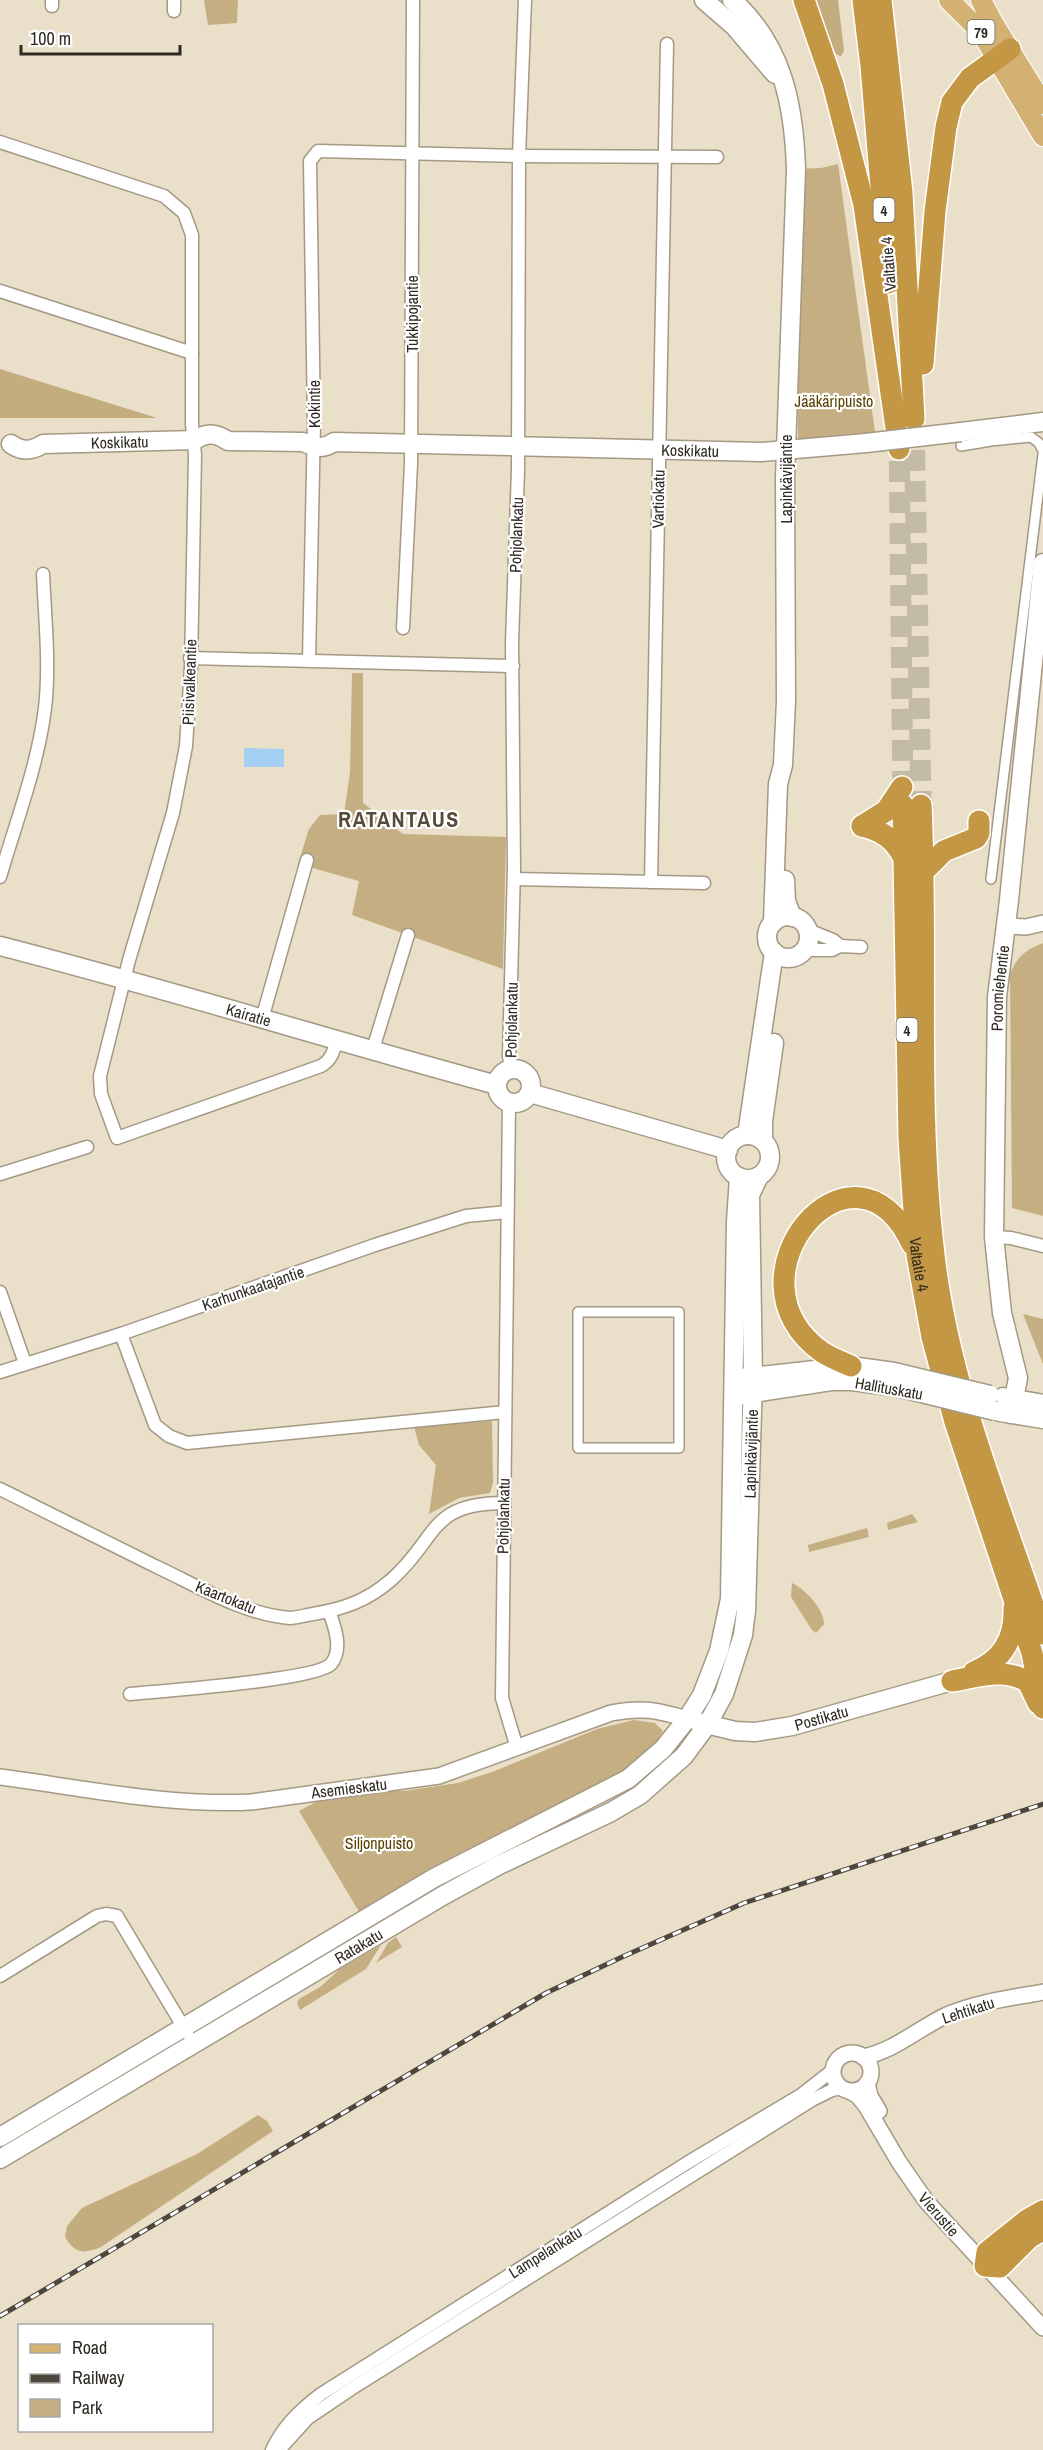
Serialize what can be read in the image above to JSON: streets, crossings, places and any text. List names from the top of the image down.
{
  "streets": {
    "highway": ["4", "Valtatie 4"],
    "main road": [
      "79",
      "Koskikatu",
      "Lapinkävijäntie",
      "Poromiehentie",
      "Kairatie",
      "Hallituskatu",
      "Postikatu",
      "Ratakatu"
    ],
    "street": [
      "Tukkipojantie",
      "Kokintie",
      "Vartiokatu",
      "Pohjolankatu",
      "Piisivalkeantie",
      "Karhunkaatajantie",
      "Kaartokatu",
      "Asemieskatu",
      "Lehtikatu",
      "Vierustie",
      "Lampelankatu"
    ]
  },
  "crossings": [
    ["Tukkipojantie", "Kokintie"],
    ["Tukkipojantie", "Koskikatu"],
    ["Kokintie", "Koskikatu"],
    ["Koskikatu", "Lapinkävijäntie"],
    ["Koskikatu", "Vartiokatu"],
    ["Koskikatu", "Pohjolankatu"],
    ["Koskikatu", "Piisivalkeantie"],
    ["Lapinkävijäntie", "Hallituskatu"],
    ["Lapinkävijäntie", "Postikatu"],
    ["Lapinkävijäntie", "Asemieskatu"],
    ["Lapinkävijäntie", "Ratakatu"],
    ["Pohjolankatu", "Kairatie"],
    ["Pohjolankatu", "Karhunkaatajantie"],
    ["Pohjolankatu", "Kaartokatu"],
    ["Pohjolankatu", "Asemieskatu"],
    ["Piisivalkeantie", "Kairatie"],
    ["Poromiehentie", "Hallituskatu"],
    ["Postikatu", "Asemieskatu"],
    ["Postikatu", "Ratakatu"],
    ["Asemieskatu", "Ratakatu"],
    ["Lehtikatu", "Vierustie"],
    ["Lehtikatu", "Lampelankatu"],
    ["Vierustie", "Lampelankatu"]
  ],
  "districts": ["RATANTAUS"],
  "parks": ["Jääkäripuisto", "Siljonpuisto"],
  "legend": ["Road", "Railway", "Park"],
  "scale_bar": "100 m"
}
